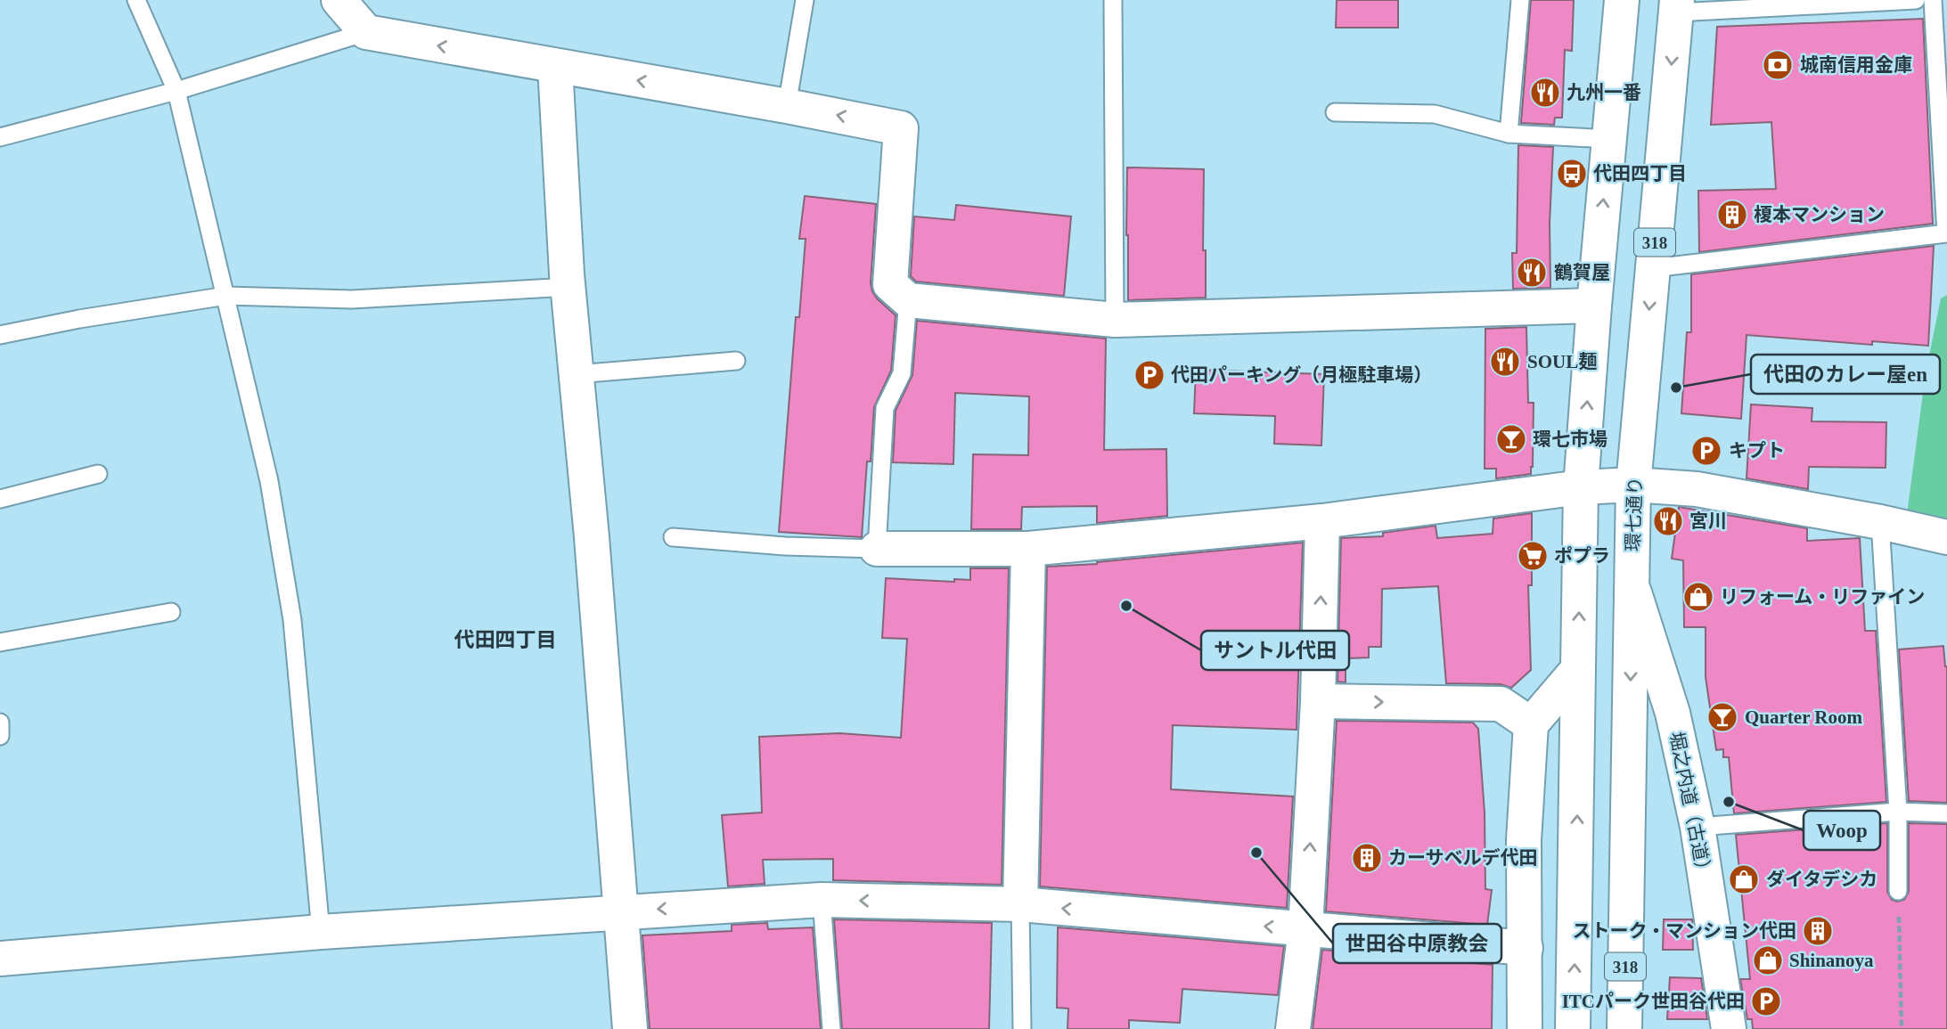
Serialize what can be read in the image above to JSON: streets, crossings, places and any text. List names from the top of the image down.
{
  "streets": {
    "street": ["318", "環七通り", "堀之内道（古道）"]
  },
  "crossings": [
    ["環七通り", "堀之内道（古道）"]
  ],
  "districts": ["代田四丁目"],
  "places": {
    "bank": ["城南信用金庫"],
    "restaurant": [
      "九州一番",
      "鶴賀屋",
      "SOUL麺",
      "宮川"
    ],
    "bus stop": ["代田四丁目"],
    "building": ["榎本マンション", "カーサベルデ代田", "ストーク・マンション代田"],
    "parking": ["代田パーキング（月極駐車場）", "キプト", "ITCパーク世田谷代田"],
    "other": [
      "代田のカレー屋en",
      "サントル代田",
      "Woop",
      "世田谷中原教会"
    ],
    "bar": ["環七市場", "Quarter Room"],
    "supermarket": ["ポプラ"],
    "shop": ["リフォーム・リファイン", "ダイタデシカ", "Shinanoya"]
  }
}
